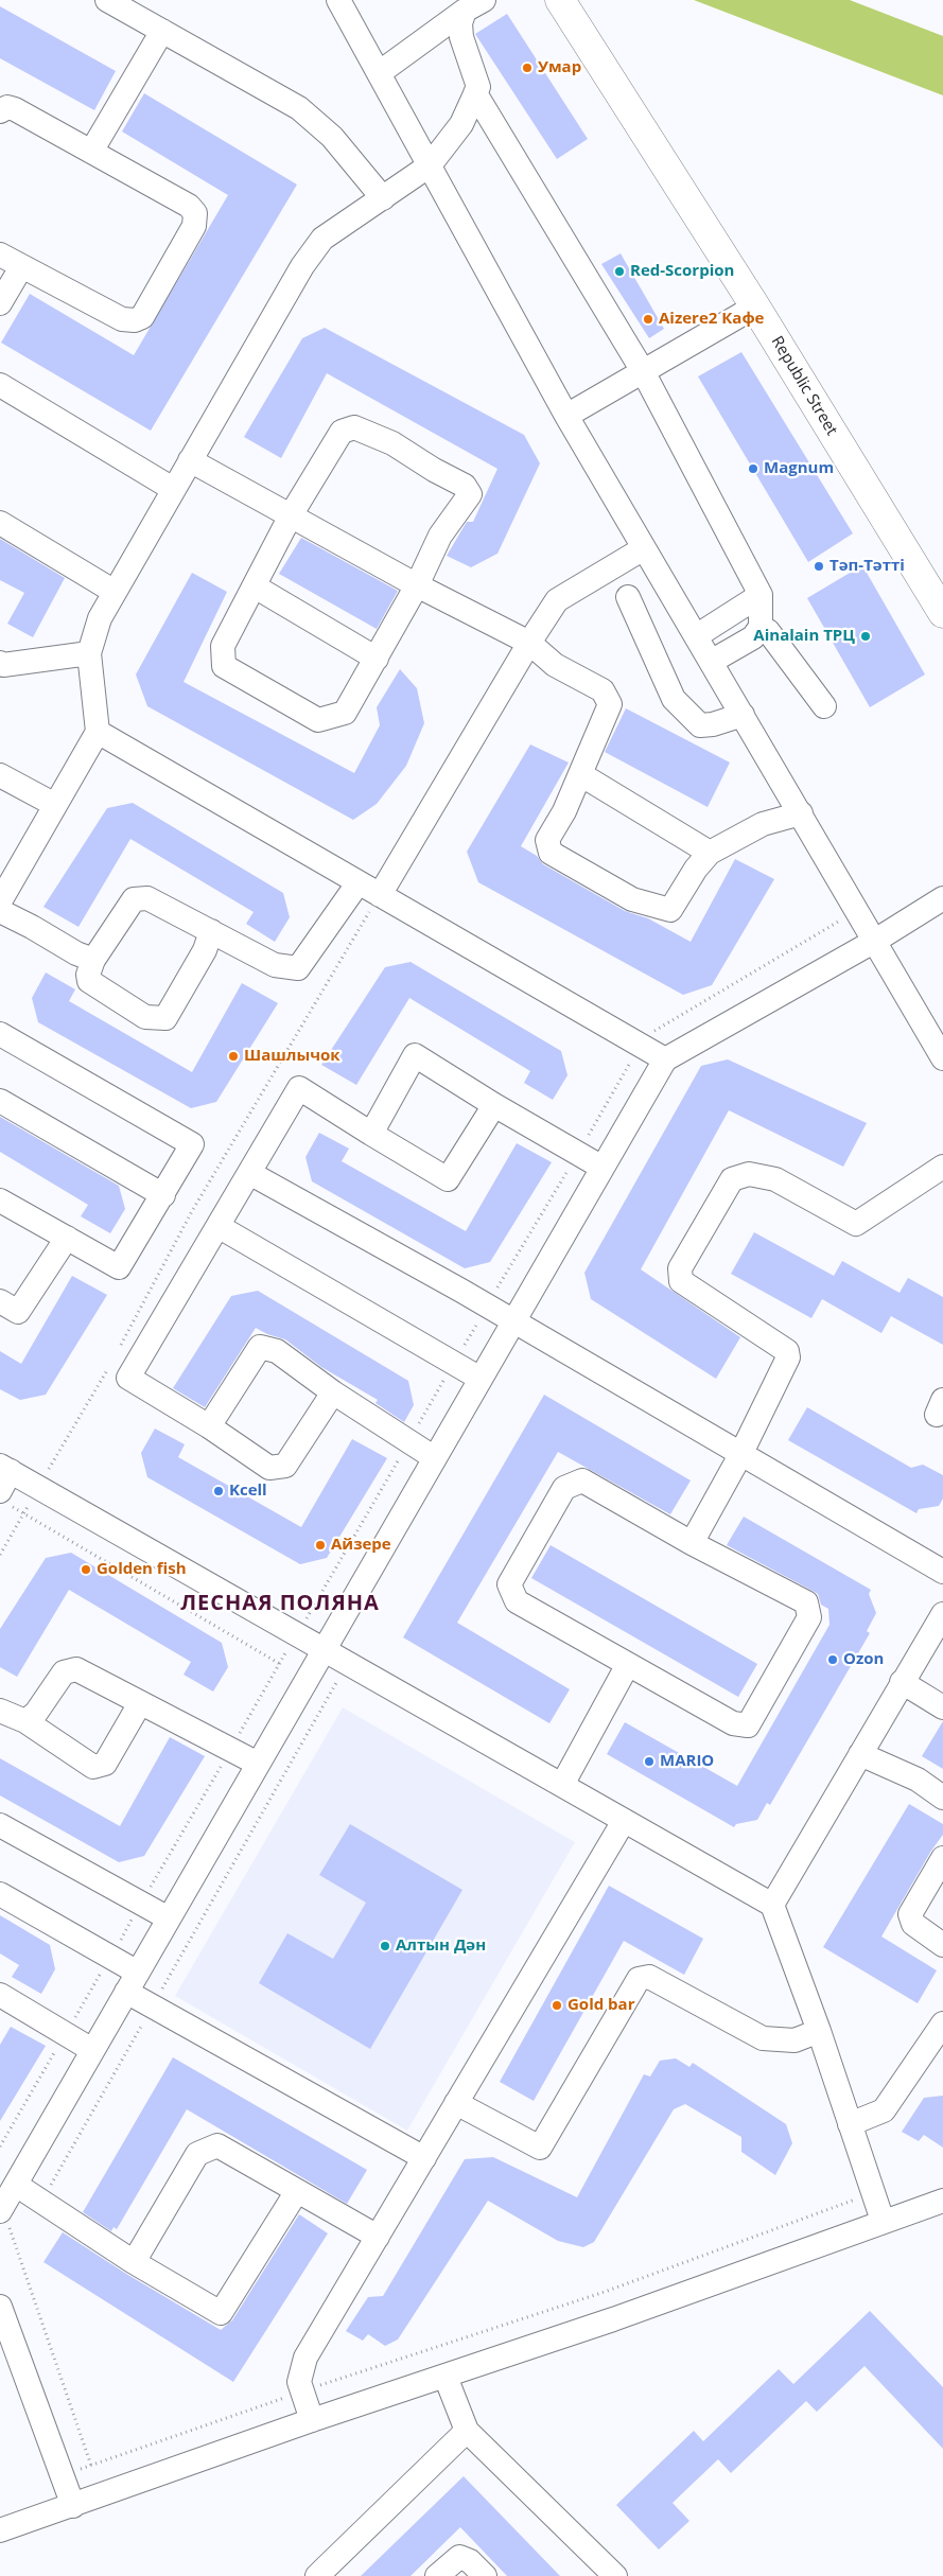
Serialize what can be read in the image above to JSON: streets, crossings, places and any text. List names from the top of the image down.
{
  "streets": {
    "main road": ["Republic Street"]
  },
  "districts": ["ЛЕСНАЯ ПОЛЯНА"],
  "places": [
    "Умар",
    "Red-Scorpion",
    "Aizere2 Кафе",
    "Magnum",
    "Тәп-Тәтті",
    "Ainalain ТРЦ",
    "Шашлычок",
    "Kcell",
    "Айзере",
    "Golden fish",
    "Ozon",
    "MARIO",
    "Алтын Дән",
    "Gold bar"
  ]
}
